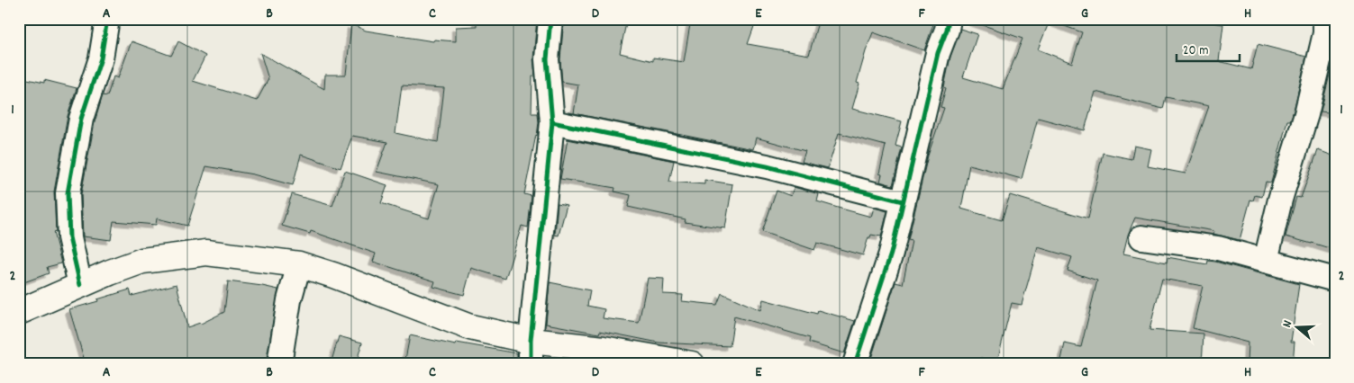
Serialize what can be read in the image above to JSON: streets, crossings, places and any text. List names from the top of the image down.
{
  "scale_bar": "20 m",
  "north": "left",
  "grid": {
    "columns": [
      "A",
      "B",
      "C",
      "D",
      "E",
      "F",
      "G",
      "H"
    ],
    "rows": ["1", "2"]
  }
}
